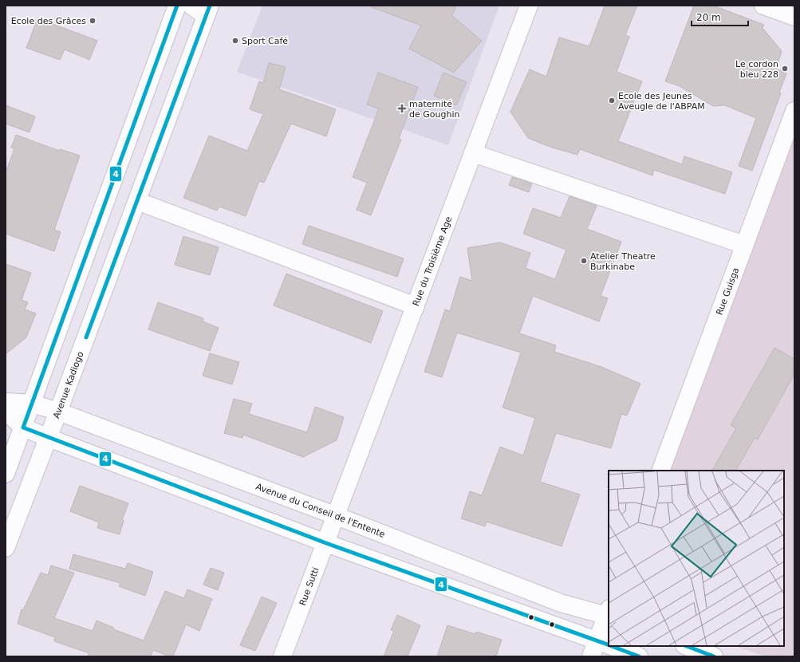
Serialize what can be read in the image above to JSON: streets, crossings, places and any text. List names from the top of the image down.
{
  "streets": {
    "main road": [
      "Rue du Troisième Age",
      "Rue Guisga",
      "Avenue Kadiogo",
      "Avenue du Conseil de l'Entente",
      "Rue Sutti"
    ]
  },
  "crossings": [
    ["Rue du Troisième Age", "Avenue du Conseil de l'Entente"],
    ["Rue du Troisième Age", "Rue Sutti"],
    ["Avenue Kadiogo", "Avenue du Conseil de l'Entente"],
    ["Avenue du Conseil de l'Entente", "Rue Sutti"]
  ],
  "places": {
    "other": [
      "Ecole des Grâces",
      "Sport Café",
      "Le cordon bleu 228",
      "Ecole des Jeunes Aveugle de l'ABPAM",
      "Atelier Theatre Burkinabe"
    ],
    "health": ["maternité de Goughin"]
  },
  "lines": ["transit line 4"],
  "scale_bar": "20 m"
}
